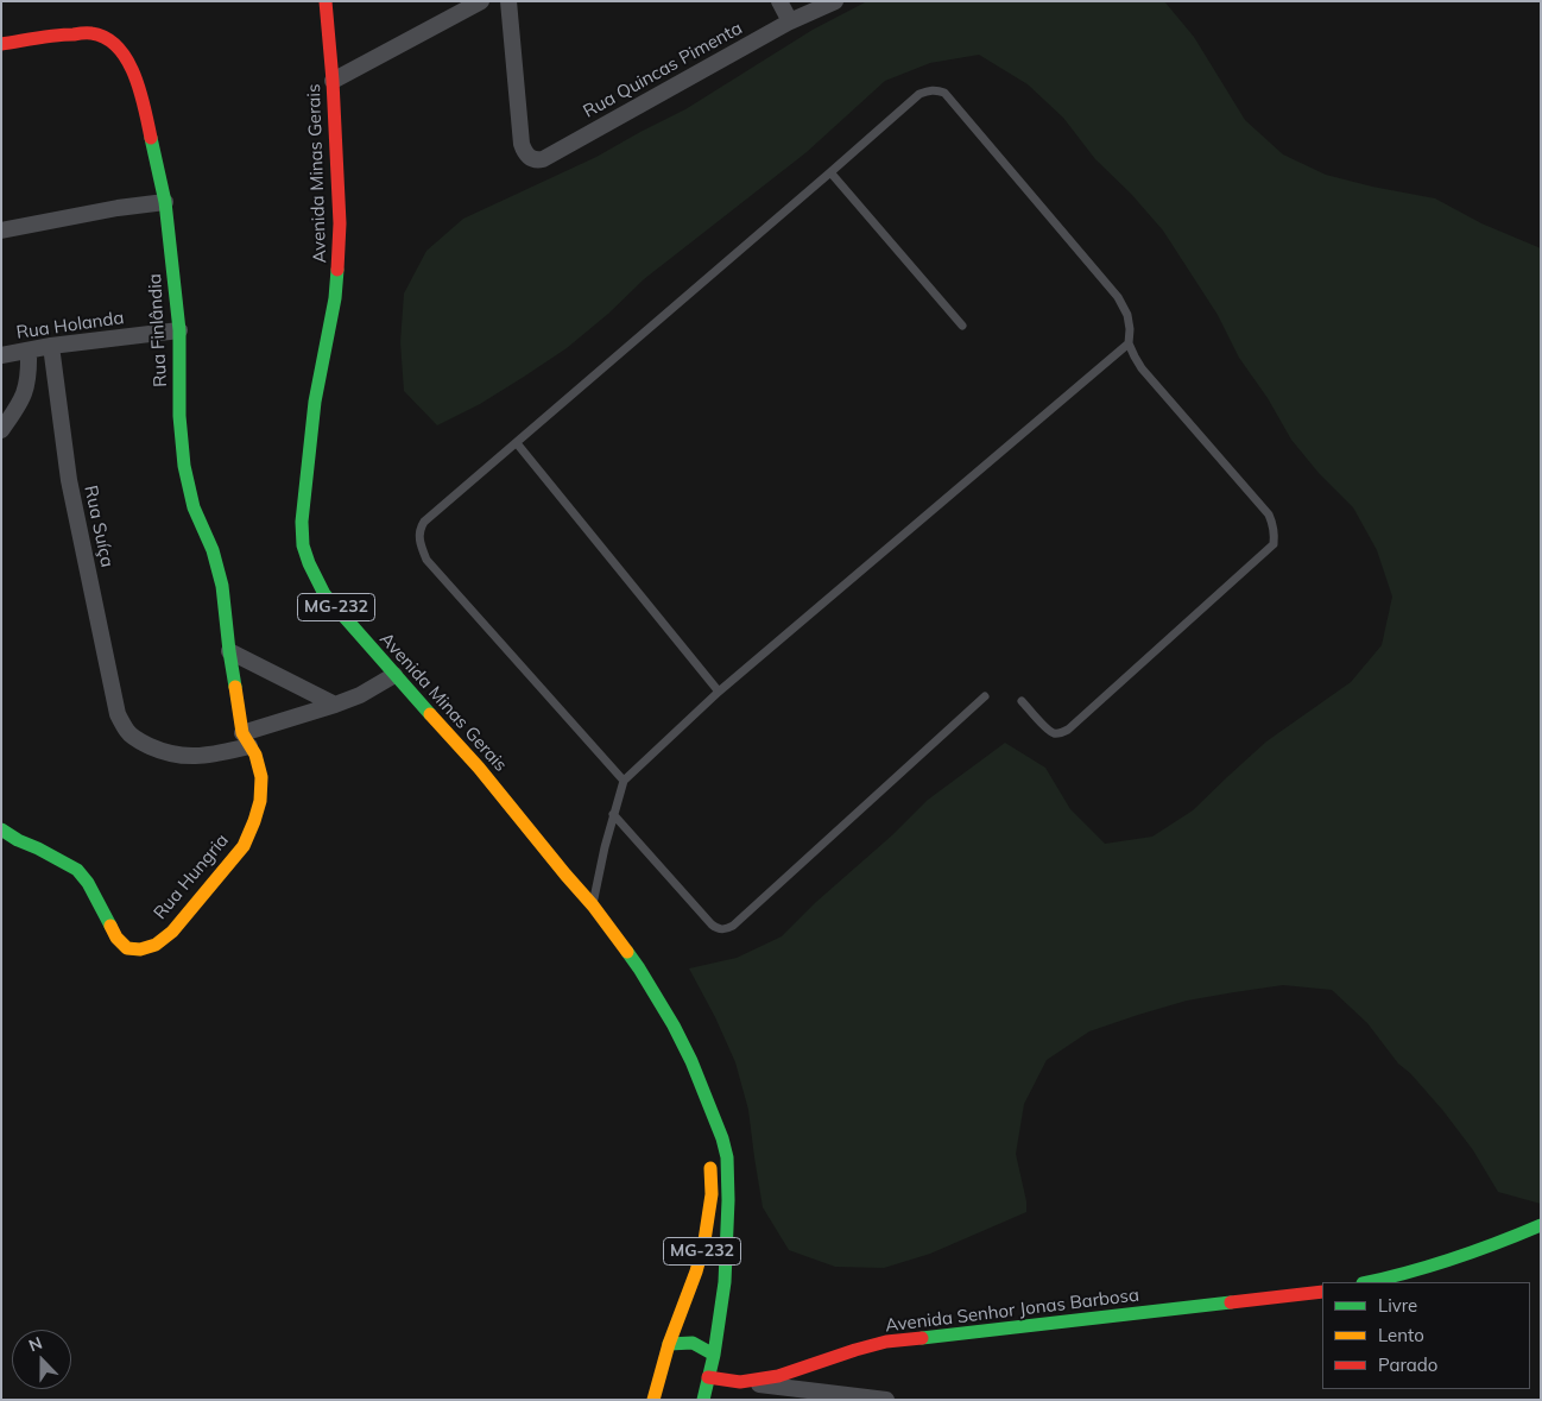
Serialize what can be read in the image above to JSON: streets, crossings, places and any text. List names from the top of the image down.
{
  "streets": {
    "street": [
      "Rua Quincas Pimenta",
      "Avenida Minas Gerais",
      "Rua Holanda",
      "Rua Finlândia",
      "Rua Suíça",
      "MG-232",
      "Rua Hungria",
      "Avenida Senhor Jonas Barbosa"
    ]
  },
  "crossings": [
    ["Avenida Minas Gerais", "MG-232"],
    ["Rua Holanda", "Rua Finlândia"],
    ["Rua Holanda", "Rua Suíça"],
    ["Rua Finlândia", "Rua Suíça"],
    ["Rua Finlândia", "Rua Hungria"],
    ["Rua Suíça", "Rua Hungria"],
    ["MG-232", "Avenida Senhor Jonas Barbosa"]
  ],
  "legend": ["Livre", "Lento", "Parado"],
  "north": "top"
}
